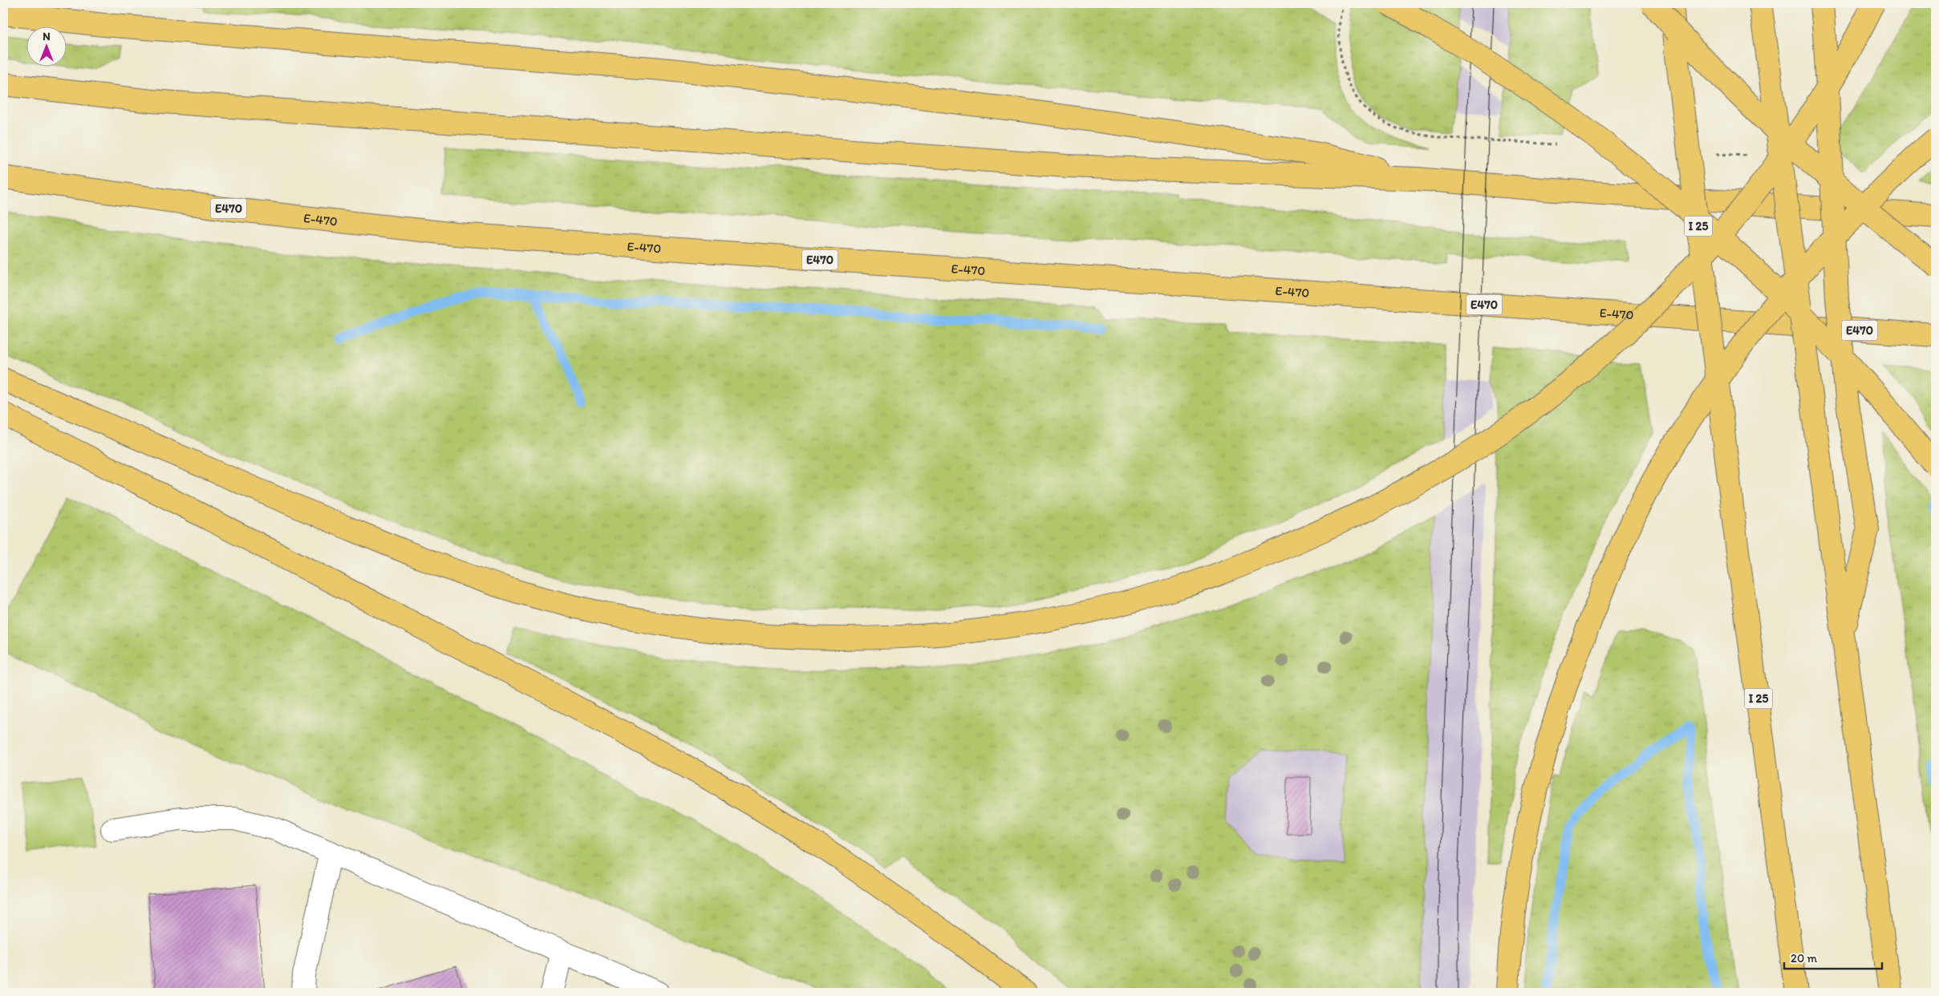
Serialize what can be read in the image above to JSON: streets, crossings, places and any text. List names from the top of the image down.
{
  "streets": {
    "highway": ["E470", "E-470", "I 25"]
  },
  "scale_bar": "20 m",
  "north": "top"
}
